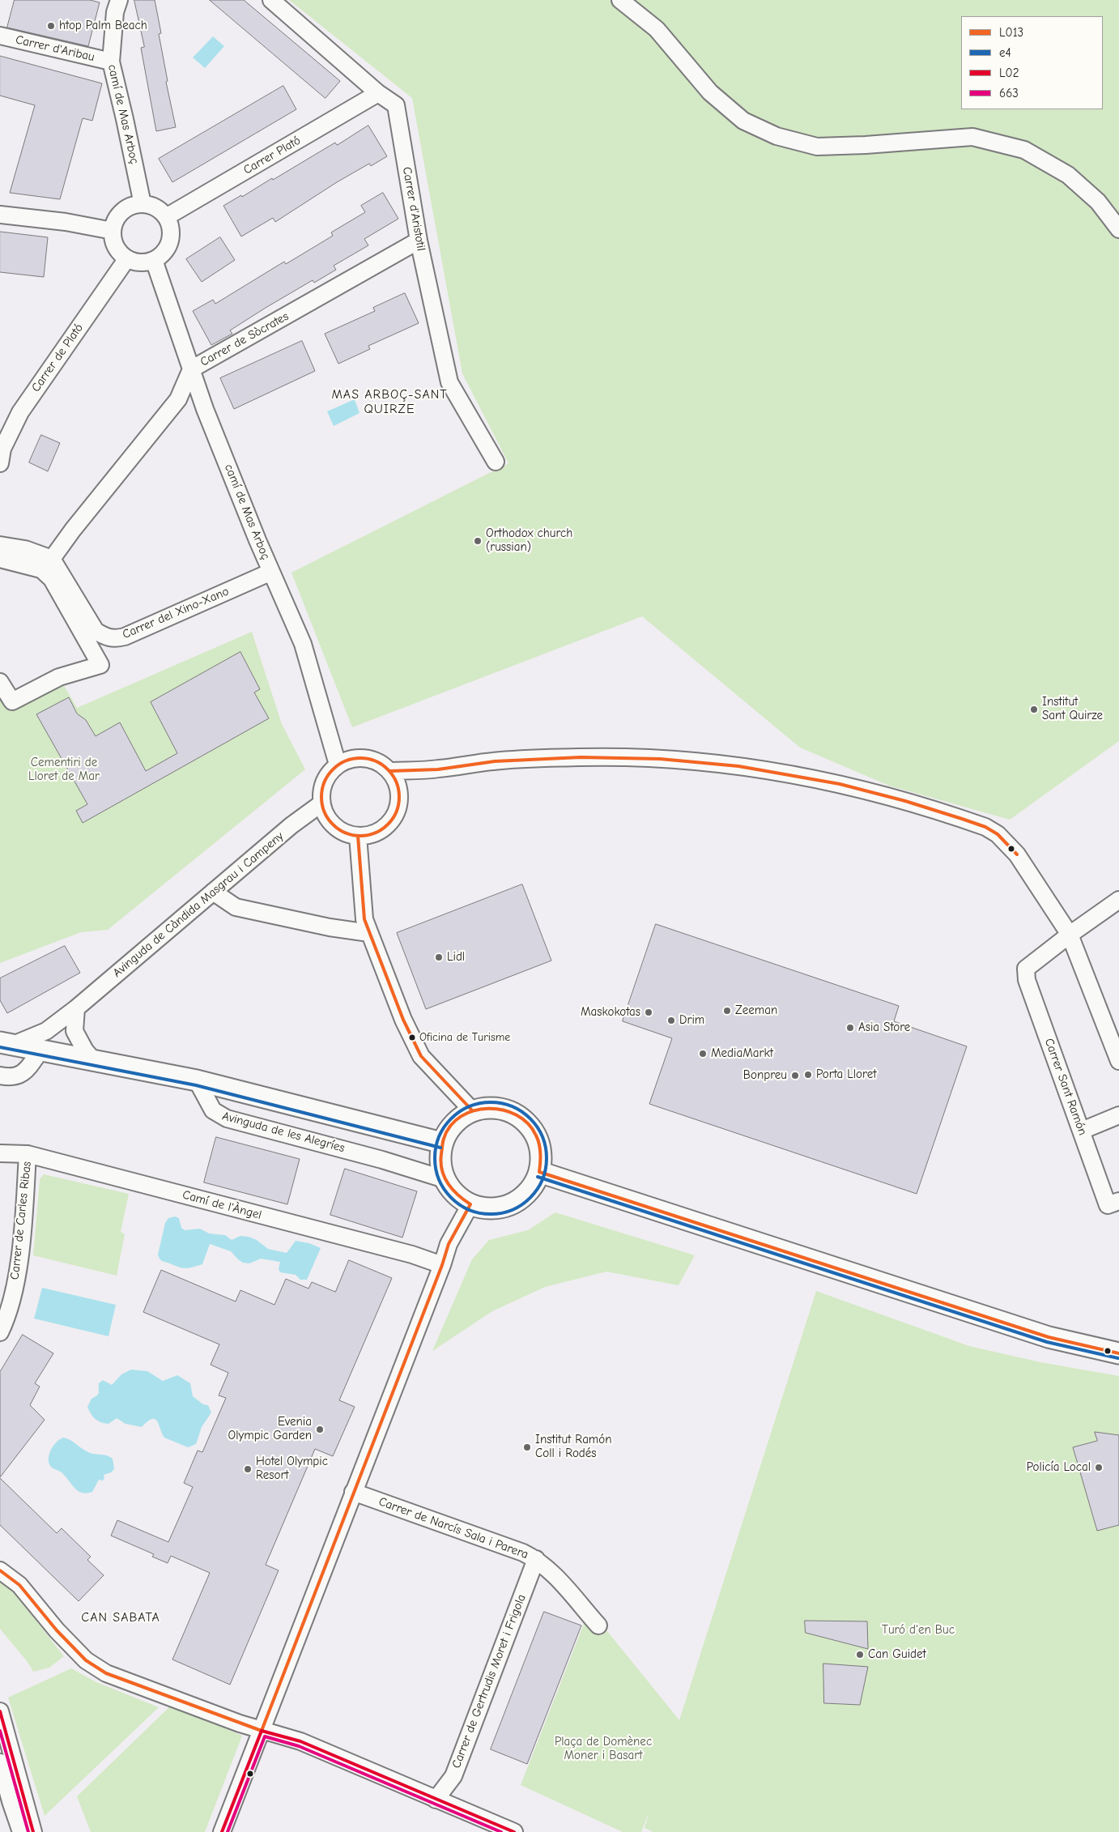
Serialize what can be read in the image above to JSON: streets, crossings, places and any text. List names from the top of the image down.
{
  "streets": {
    "street": [
      "Carrer d'Aribau",
      "camí de Mas Arboç",
      "Carrer Plató",
      "Carrer d'Aristotil",
      "Carrer de Sòcrates",
      "Carrer de Plató",
      "Carrer del Xino-Xano",
      "Avinguda de Càndida Masgrau i Campeny",
      "Carrer Sant Ramón",
      "Avinguda de les Alegríes",
      "Camí de l'Àngel",
      "Carrer de Carles Ribas",
      "Carrer de Narcís Sala i Parera",
      "Carrer de Gertrudis Moret i Frigola"
    ]
  },
  "crossings": [
    ["Carrer d'Aribau", "camí de Mas Arboç"],
    ["camí de Mas Arboç", "Carrer Plató"],
    ["camí de Mas Arboç", "Carrer de Sòcrates"],
    ["camí de Mas Arboç", "Carrer de Plató"],
    ["camí de Mas Arboç", "Carrer del Xino-Xano"],
    ["camí de Mas Arboç", "Avinguda de Càndida Masgrau i Campeny"],
    ["Carrer Plató", "Carrer d'Aristotil"],
    ["Carrer Plató", "Carrer de Plató"],
    ["Carrer d'Aristotil", "Carrer de Sòcrates"],
    ["Carrer de Sòcrates", "Carrer del Xino-Xano"],
    ["Camí de l'Àngel", "Carrer de Carles Ribas"],
    ["Carrer de Narcís Sala i Parera", "Carrer de Gertrudis Moret i Frigola"]
  ],
  "districts": ["MAS ARBOÇ-SANT QUIRZE", "CAN SABATA"],
  "parks": ["Cementiri de Lloret de Mar", "Turó d'en Buc", "Plaça de Domènec Moner i Basart"],
  "places": [
    "htop Palm Beach",
    "Orthodox church (russian)",
    "Institut Sant Quirze",
    "Lidl",
    "Zeeman",
    "Maskokotas",
    "Drim",
    "Asia Store",
    "Oficina de Turisme",
    "MediaMarkt",
    "Porta Lloret",
    "Bonpreu",
    "Evenia Olympic Garden",
    "Institut Ramón Coll i Rodés",
    "Policía Local",
    "Hotel Olympic Resort",
    "Can Guidet"
  ],
  "lines": [
    "transit line L013",
    "transit line e4",
    "transit line L02",
    "transit line 663"
  ],
  "legend": [
    "L013",
    "e4",
    "L02",
    "663"
  ]
}
